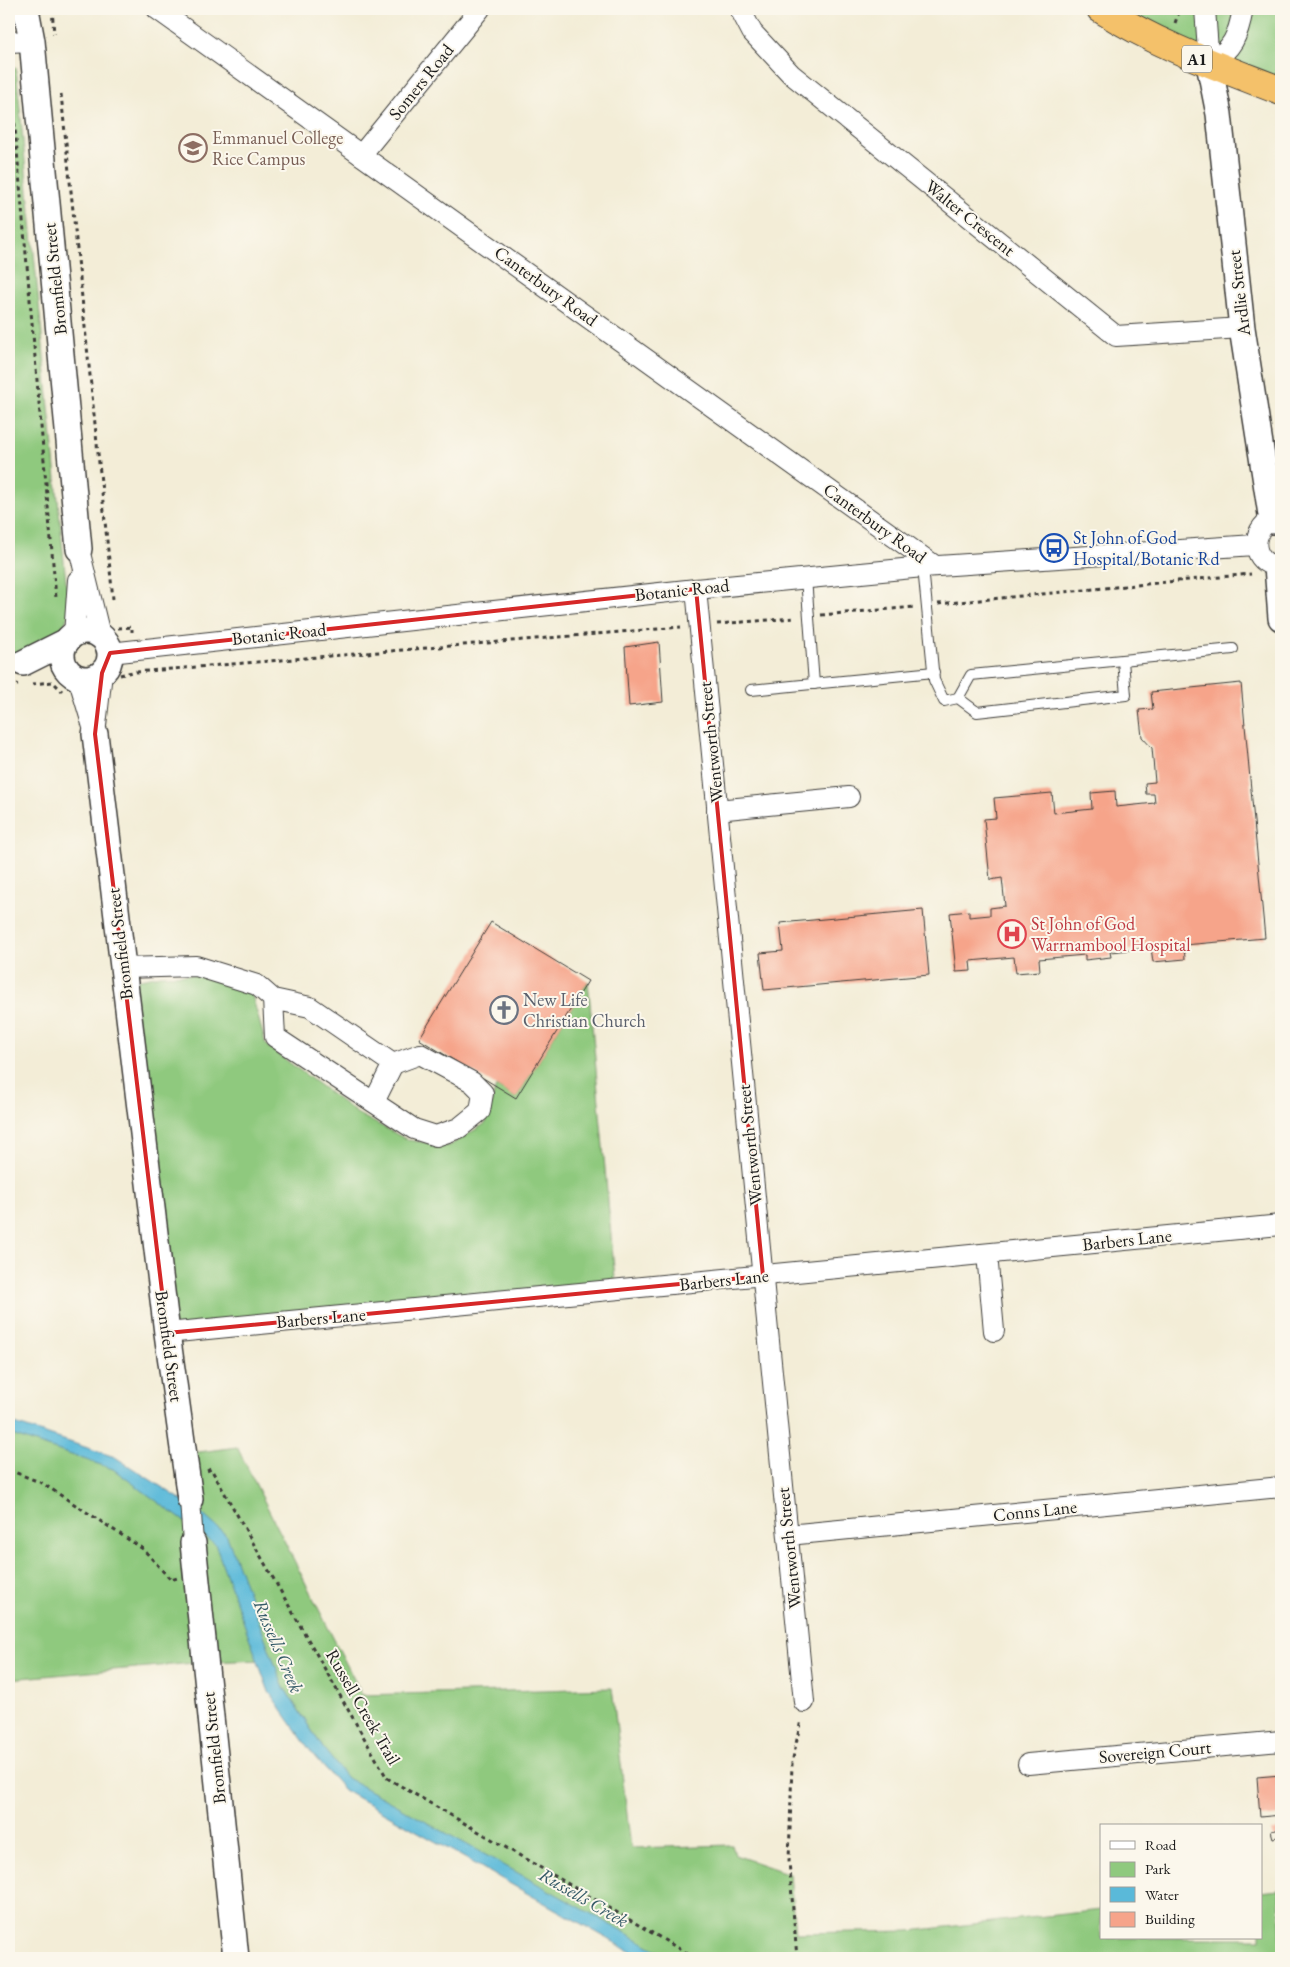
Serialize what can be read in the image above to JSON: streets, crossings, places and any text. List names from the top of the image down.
{
  "streets": {
    "highway": ["A1"],
    "street": [
      "Somers Road",
      "Walter Crescent",
      "Bromfield Street",
      "Canterbury Road",
      "Ardlie Street",
      "Botanic Road",
      "Wentworth Street",
      "Barbers Lane",
      "Conns Lane",
      "Sovereign Court"
    ],
    "path": ["Russell Creek Trail"]
  },
  "crossings": [
    ["A1", "Ardlie Street"],
    ["Somers Road", "Canterbury Road"],
    ["Walter Crescent", "Ardlie Street"],
    ["Bromfield Street", "Botanic Road"],
    ["Bromfield Street", "Barbers Lane"],
    ["Canterbury Road", "Botanic Road"],
    ["Botanic Road", "Wentworth Street"],
    ["Wentworth Street", "Barbers Lane"],
    ["Wentworth Street", "Conns Lane"]
  ],
  "water": ["Russells Creek"],
  "places": {
    "school or university": ["Emmanuel College Rice Campus"],
    "bus stop": ["St John of God Hospital/Botanic Rd"],
    "hospital": ["St John of God Warrnambool Hospital"],
    "church": ["New Life Christian Church"]
  },
  "legend": [
    "Road",
    "Park",
    "Water",
    "Building"
  ]
}
